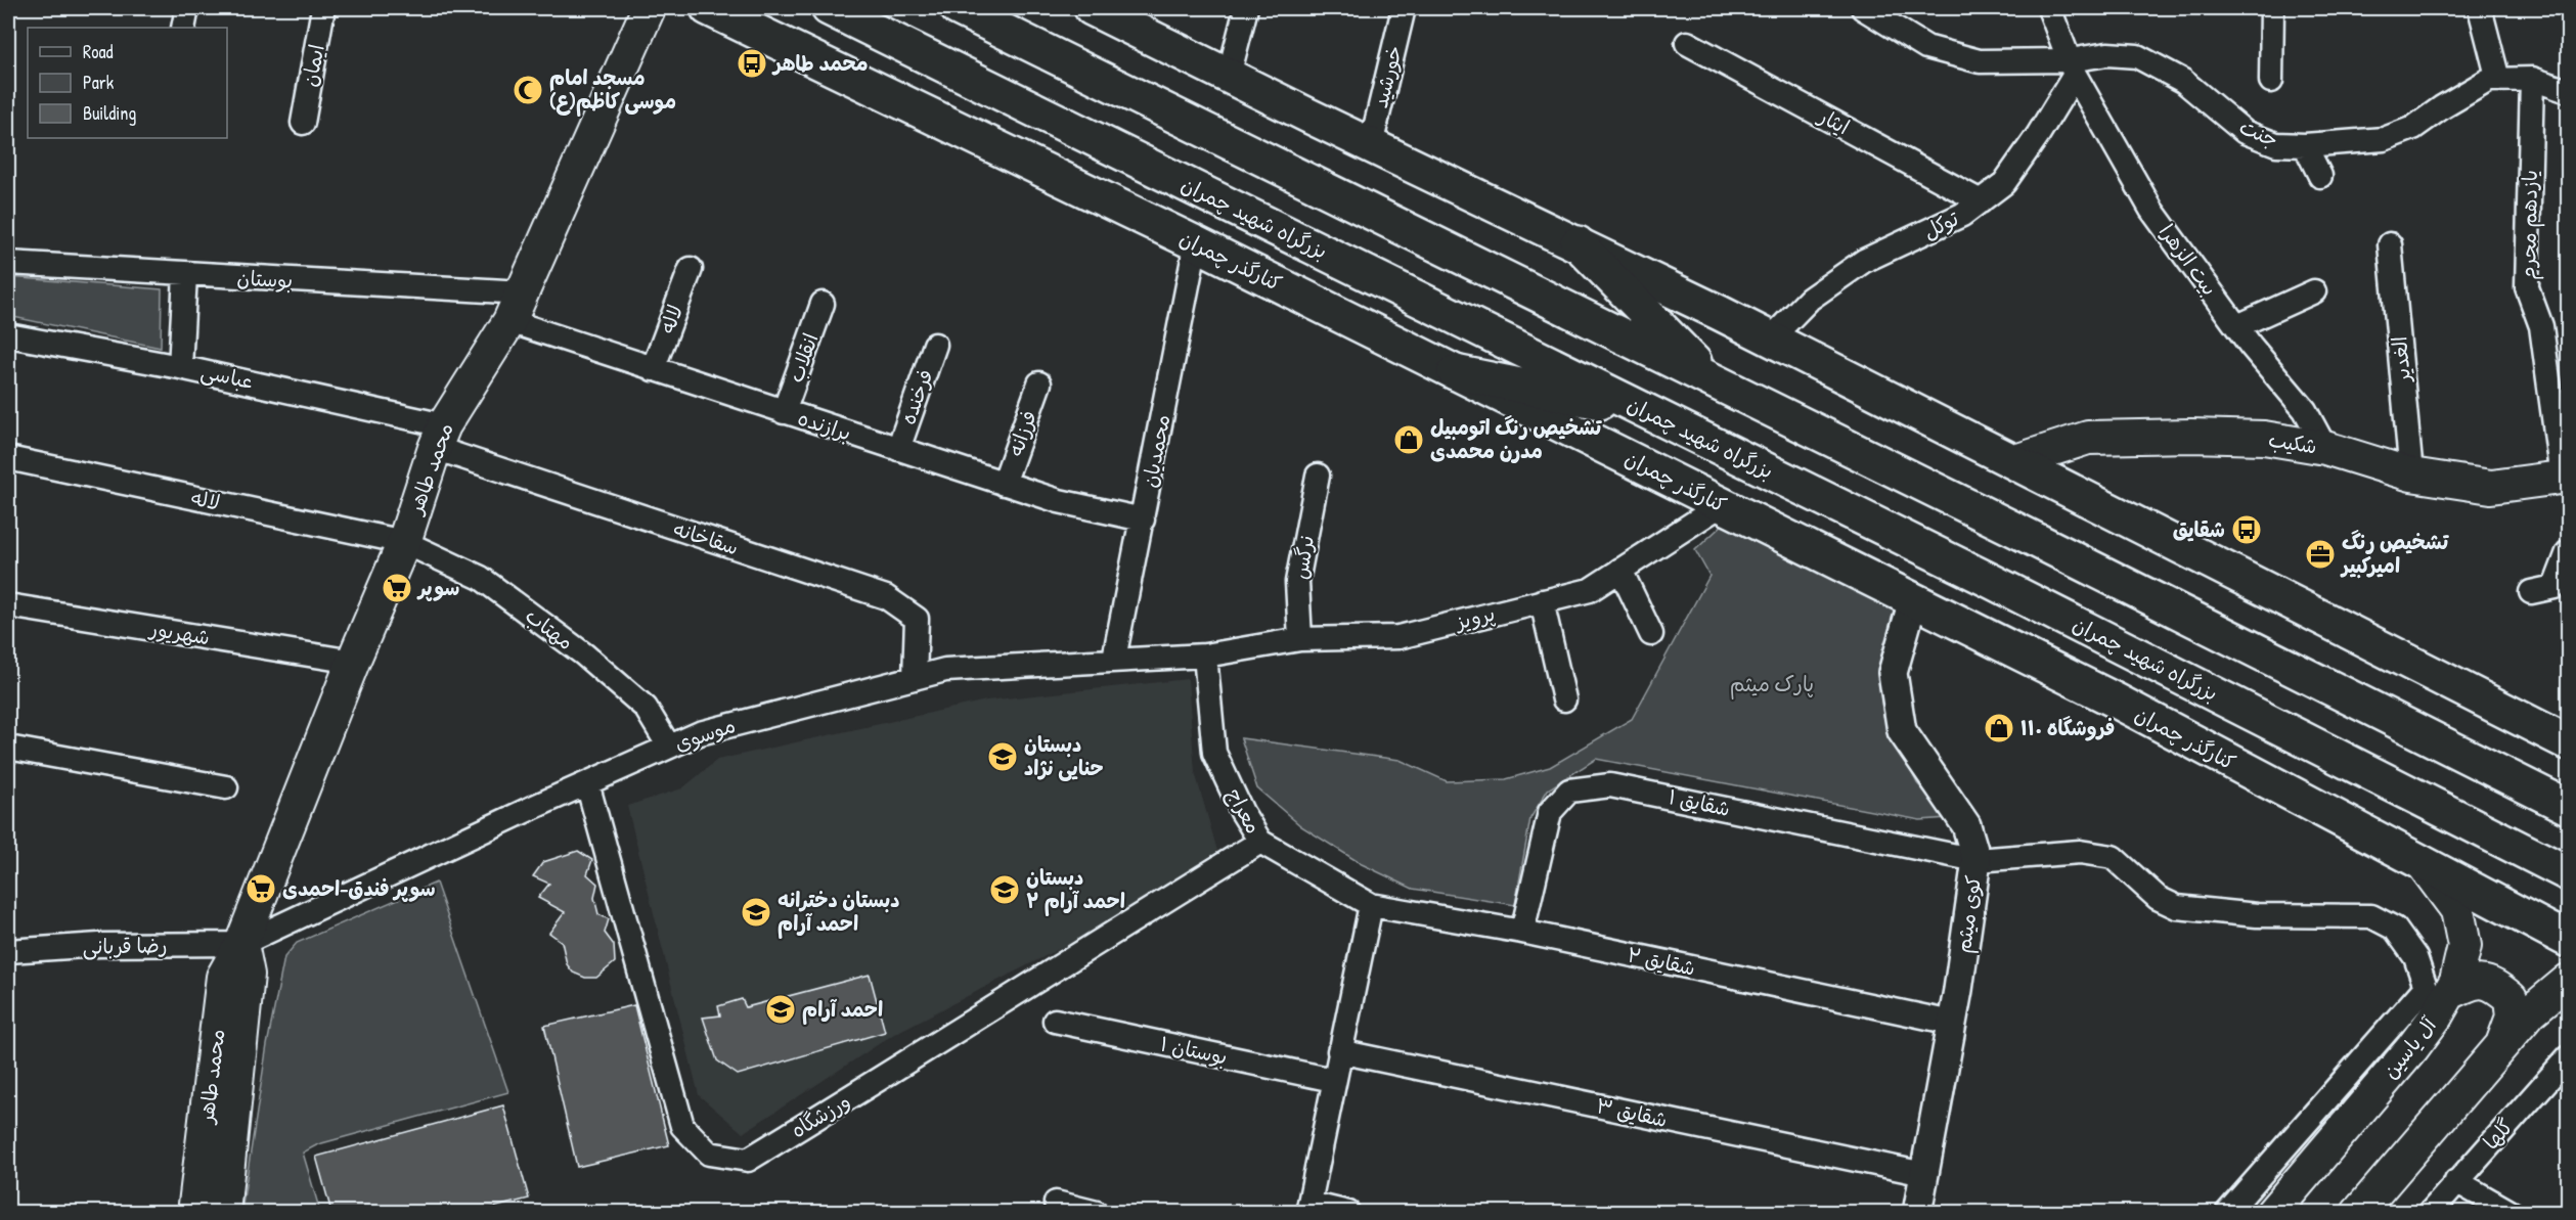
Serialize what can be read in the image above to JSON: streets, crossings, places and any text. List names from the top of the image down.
{
  "streets": {
    "main road": [
      "بزرگراه شهید چمران",
      "کنارگذر چمران",
      "شکیب",
      "محمد طاهر",
      "آل یاسین"
    ],
    "street": [
      "ایمان",
      "خورشید",
      "ایثار",
      "جنت",
      "توکل",
      "یازدهم محرم",
      "بیت الزهرا",
      "بوستان",
      "لاله",
      "انقلاب",
      "الغدیر",
      "عباسی",
      "فرخنده",
      "برازنده",
      "فرزانه",
      "محمدیان",
      "سقاخانه",
      "نرگس",
      "پرویز",
      "مهتاب",
      "شهریور",
      "موسوی",
      "شقایق ۱",
      "معراج",
      "کوی میثم",
      "رضا قربانی",
      "شقایق ۲",
      "بوستان ۱",
      "شقایق ۳",
      "ورزشگاه",
      "گلها"
    ]
  },
  "crossings": [
    ["ایثار", "توکل"],
    ["جنت", "توکل"],
    ["جنت", "بیت الزهرا"],
    ["توکل", "بیت الزهرا"],
    ["یازدهم محرم", "شکیب"],
    ["بیت الزهرا", "شکیب"],
    ["کنارگذر چمران", "محمدیان"],
    ["کنارگذر چمران", "پرویز"],
    ["کنارگذر چمران", "کوی میثم"],
    ["کنارگذر چمران", "آل یاسین"],
    ["بوستان", "برازنده"],
    ["بوستان", "محمد طاهر"],
    ["لاله", "برازنده"],
    ["لاله", "محمد طاهر"],
    ["لاله", "مهتاب"],
    ["انقلاب", "برازنده"],
    ["الغدیر", "شکیب"],
    ["عباسی", "محمد طاهر"],
    ["عباسی", "سقاخانه"],
    ["فرخنده", "برازنده"],
    ["برازنده", "فرزانه"],
    ["برازنده", "محمدیان"],
    ["برازنده", "محمد طاهر"],
    ["محمدیان", "موسوی"],
    ["محمد طاهر", "سقاخانه"],
    ["محمد طاهر", "مهتاب"],
    ["محمد طاهر", "شهریور"],
    ["محمد طاهر", "موسوی"],
    ["محمد طاهر", "رضا قربانی"],
    ["سقاخانه", "موسوی"],
    ["نرگس", "پرویز"],
    ["پرویز", "موسوی"],
    ["پرویز", "معراج"],
    ["مهتاب", "موسوی"],
    ["موسوی", "معراج"],
    ["موسوی", "رضا قربانی"],
    ["موسوی", "ورزشگاه"],
    ["شقایق ۱", "کوی میثم"],
    ["شقایق ۱", "شقایق ۲"],
    ["معراج", "شقایق ۲"],
    ["معراج", "ورزشگاه"],
    ["کوی میثم", "شقایق ۲"],
    ["کوی میثم", "شقایق ۳"]
  ],
  "parks": ["پارک میثم"],
  "places": {
    "bus stop": ["محمد طاهر", "شقایق"],
    "mosque": ["مسجد امام موسی کاظم(ع)"],
    "shop": ["تشخیص رنگ اتومبیل مدرن محمدی", "فروشگاه ۱۱۰"],
    "office": ["تشخیص رنگ امیرکبیر"],
    "supermarket": ["سوپر", "سوپر فندق-احمدی"],
    "school or university": [
      "دبستان حنایی نژاد",
      "دبستان احمد آرام ۲",
      "دبستان دخترانه احمد آرام",
      "احمد آرام"
    ]
  },
  "legend": ["Road", "Park", "Building"]
}
